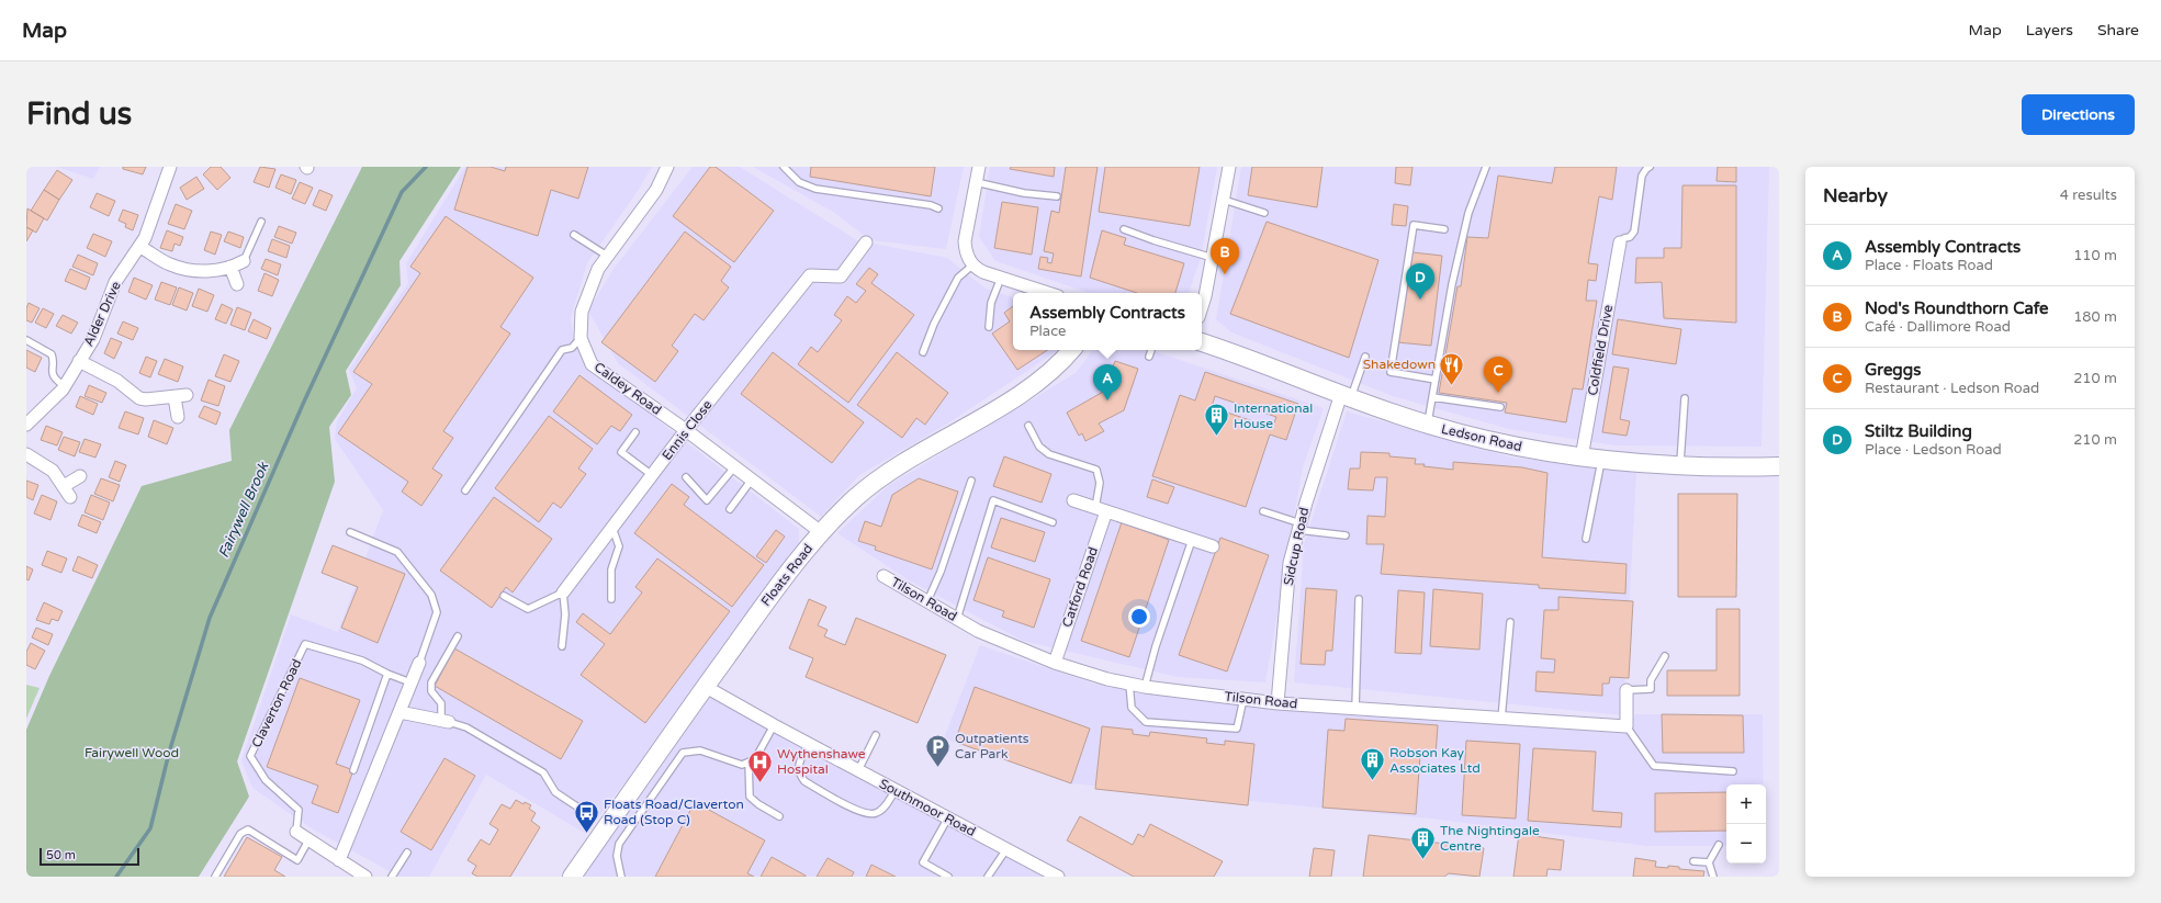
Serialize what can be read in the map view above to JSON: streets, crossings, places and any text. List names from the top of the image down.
{
  "streets": {
    "street": [
      "Alder Drive",
      "Coldfield Drive",
      "Caldey Road",
      "Ennis Close",
      "Ledson Road",
      "Sidcup Road",
      "Floats Road",
      "Catford Road",
      "Tilson Road",
      "Claverton Road",
      "Southmoor Road"
    ]
  },
  "crossings": [
    ["Coldfield Drive", "Ledson Road"],
    ["Caldey Road", "Ennis Close"],
    ["Caldey Road", "Floats Road"],
    ["Ledson Road", "Sidcup Road"],
    ["Sidcup Road", "Tilson Road"],
    ["Floats Road", "Southmoor Road"],
    ["Catford Road", "Tilson Road"]
  ],
  "water": ["Fairywell Brook"],
  "parks": ["Fairywell Wood"],
  "places": {
    "restaurant": ["Shakedown"],
    "building": ["International House", "Robson Kay Associates Ltd", "The Nightingale Centre"],
    "parking": ["Outpatients Car Park"],
    "hospital": ["Wythenshawe Hospital"],
    "bus stop": ["Floats Road/Claverton Road (Stop C)"]
  },
  "scale_bar": "50 m",
  "page": {
    "header": "Map",
    "nav": ["Map", "Layers", "Share"],
    "buttons": "Directions",
    "title": "Find us",
    "heading": ["Nearby", "4 results"],
    "list": [
      {
        "mark": "A",
        "name": "Assembly Contracts",
        "note": "Place · Floats Road",
        "value": "110 m"
      },
      {
        "mark": "B",
        "name": "Nod's Roundthorn Cafe",
        "note": "Café · Dallimore Road",
        "value": "180 m"
      },
      {
        "mark": "C",
        "name": "Greggs",
        "note": "Restaurant · Ledson Road",
        "value": "210 m"
      },
      {
        "mark": "D",
        "name": "Stiltz Building",
        "note": "Place · Ledson Road",
        "value": "210 m"
      }
    ],
    "pins": [
      "B",
      "D",
      "C",
      "A"
    ],
    "popup": ["Assembly Contracts", "Place"],
    "map_buttons": ["+", "−"],
    "scale": "50 m"
  }
}
